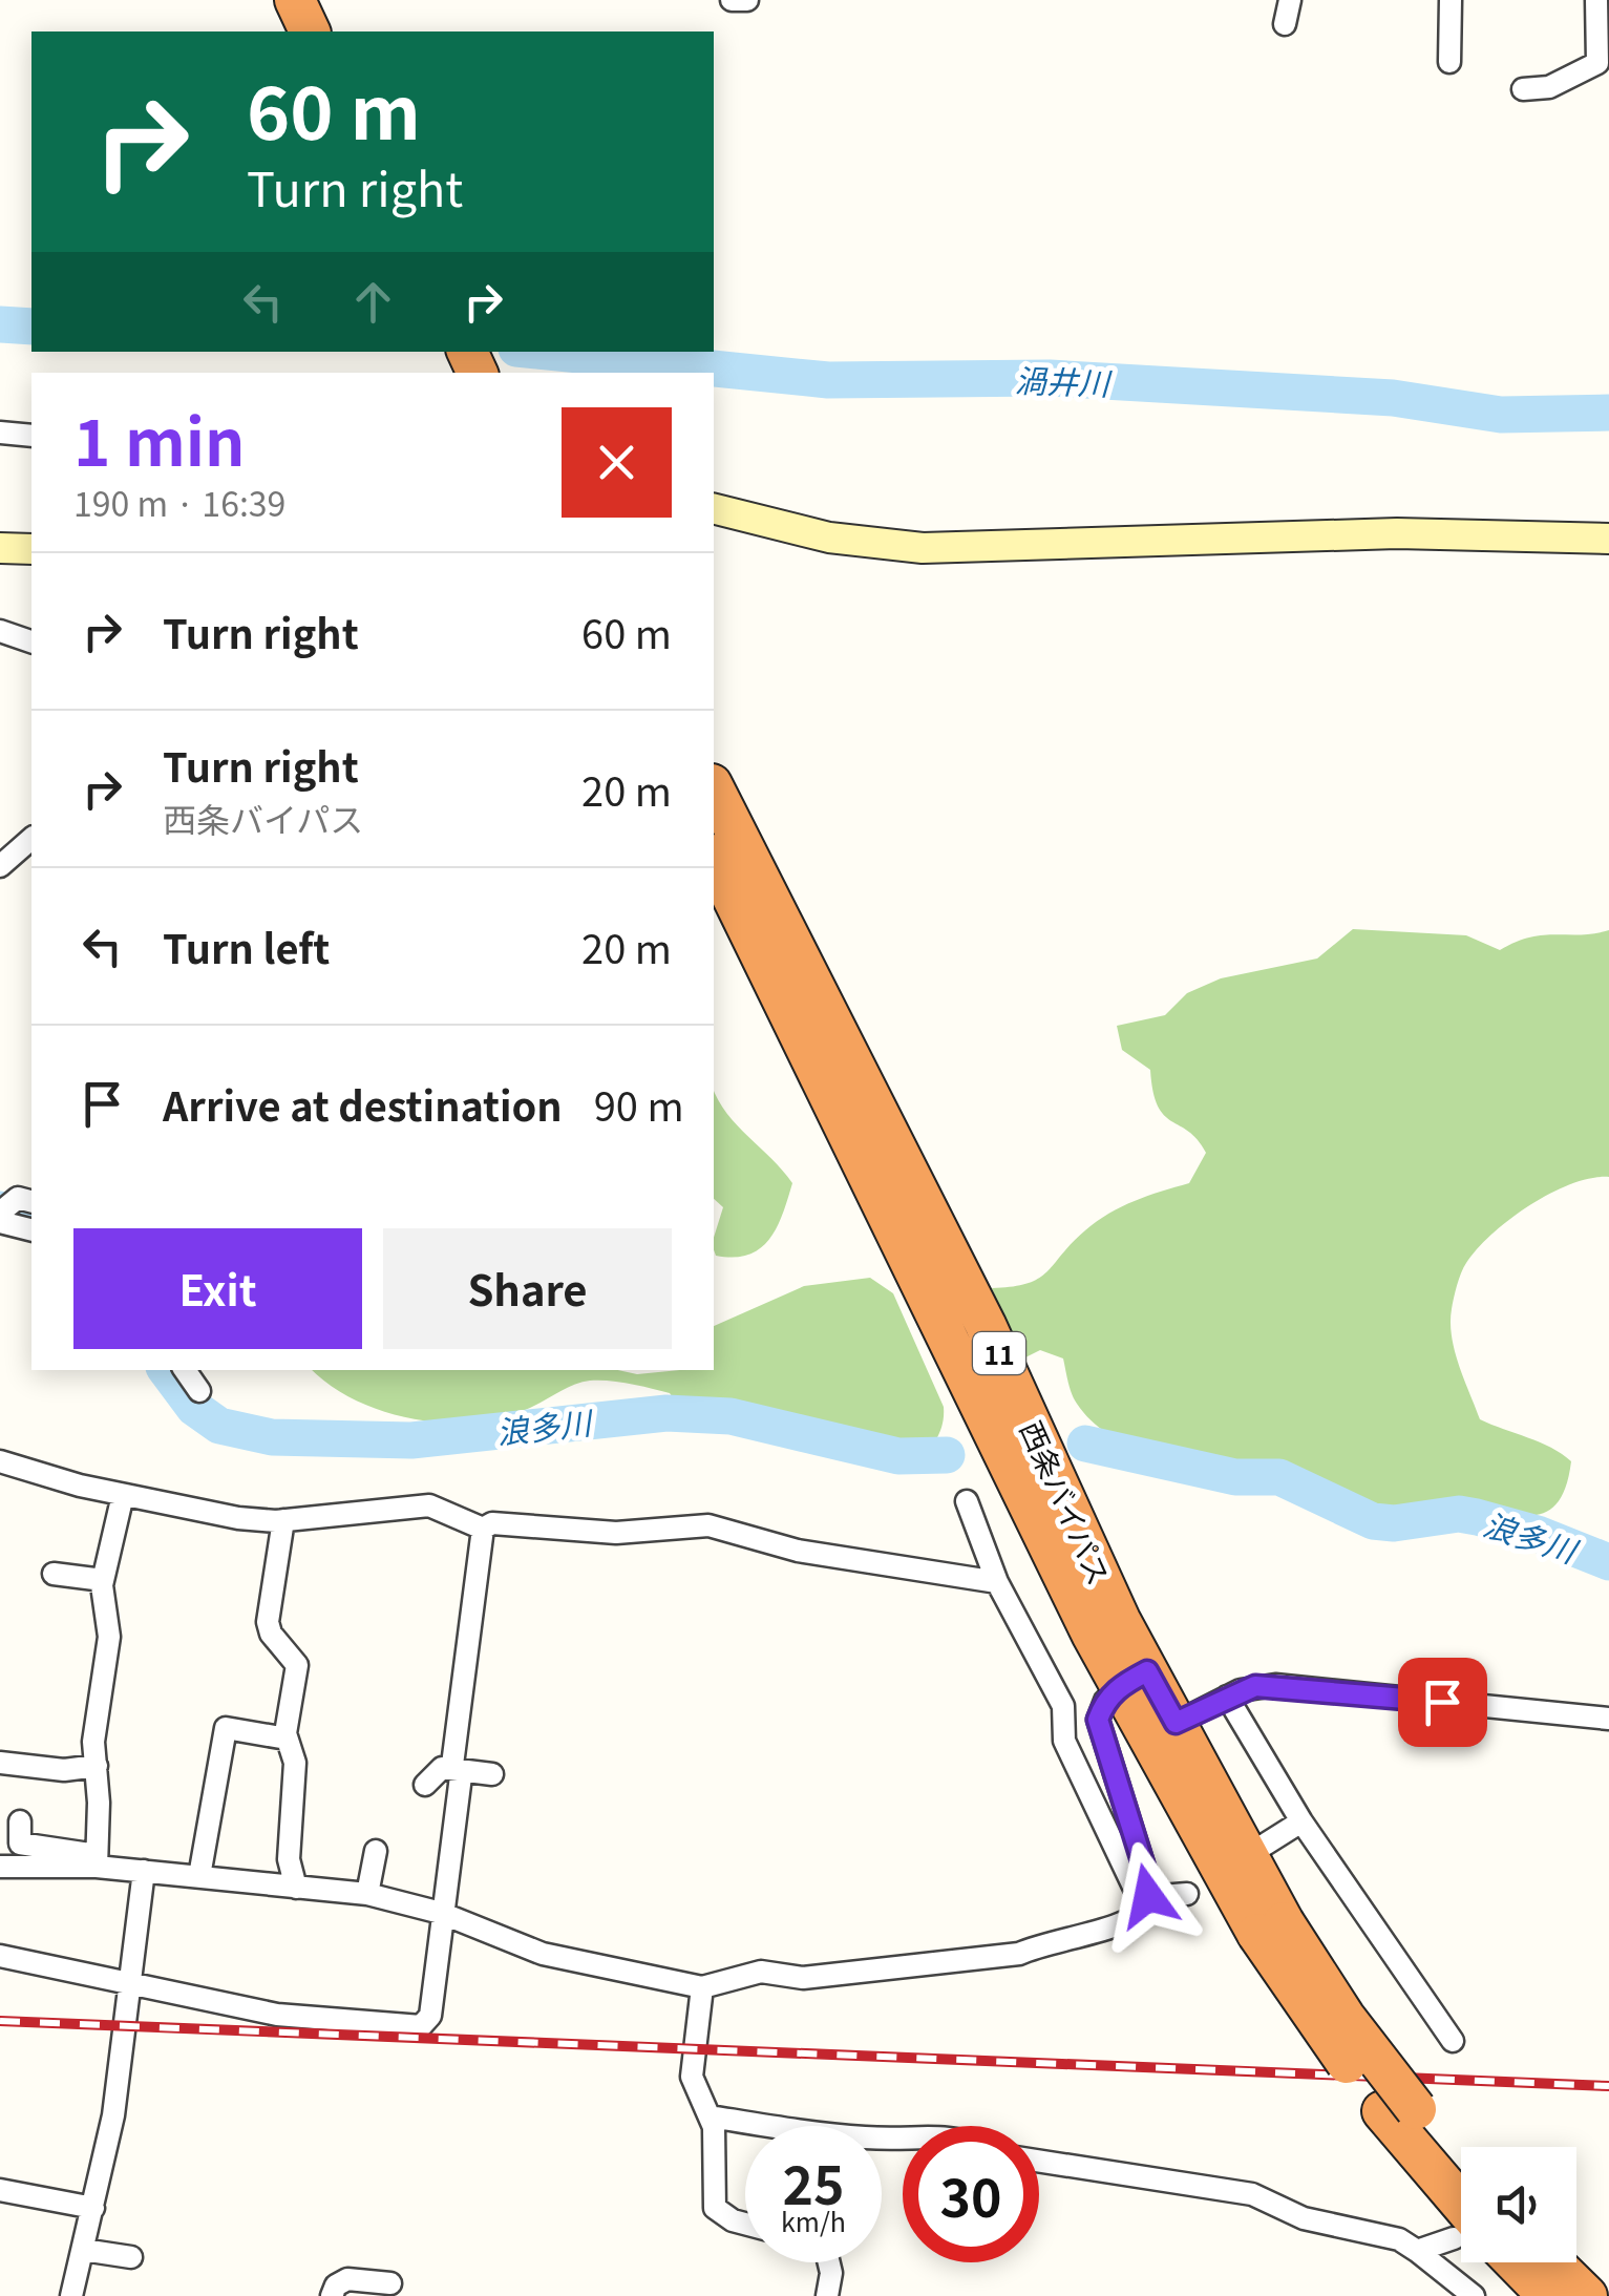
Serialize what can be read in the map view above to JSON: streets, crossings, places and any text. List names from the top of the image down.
{
  "streets": {
    "highway": ["11", "西条バイパス"]
  },
  "water": ["渦井川", "浪多川"],
  "page": {
    "turn": ["60 m", "Turn right"],
    "heading": ["1 min", "190 m · 16:39"],
    "list": [
      {
        "name": "Turn right",
        "value": "60 m"
      },
      {
        "name": "Turn right",
        "note": "西条バイパス",
        "value": "20 m"
      },
      {
        "name": "Turn left",
        "value": "20 m"
      },
      {
        "name": "Arrive at destination",
        "value": "90 m"
      }
    ],
    "buttons": ["Exit", "Share"],
    "speed": "25 km/h",
    "limit": "30"
  }
}
